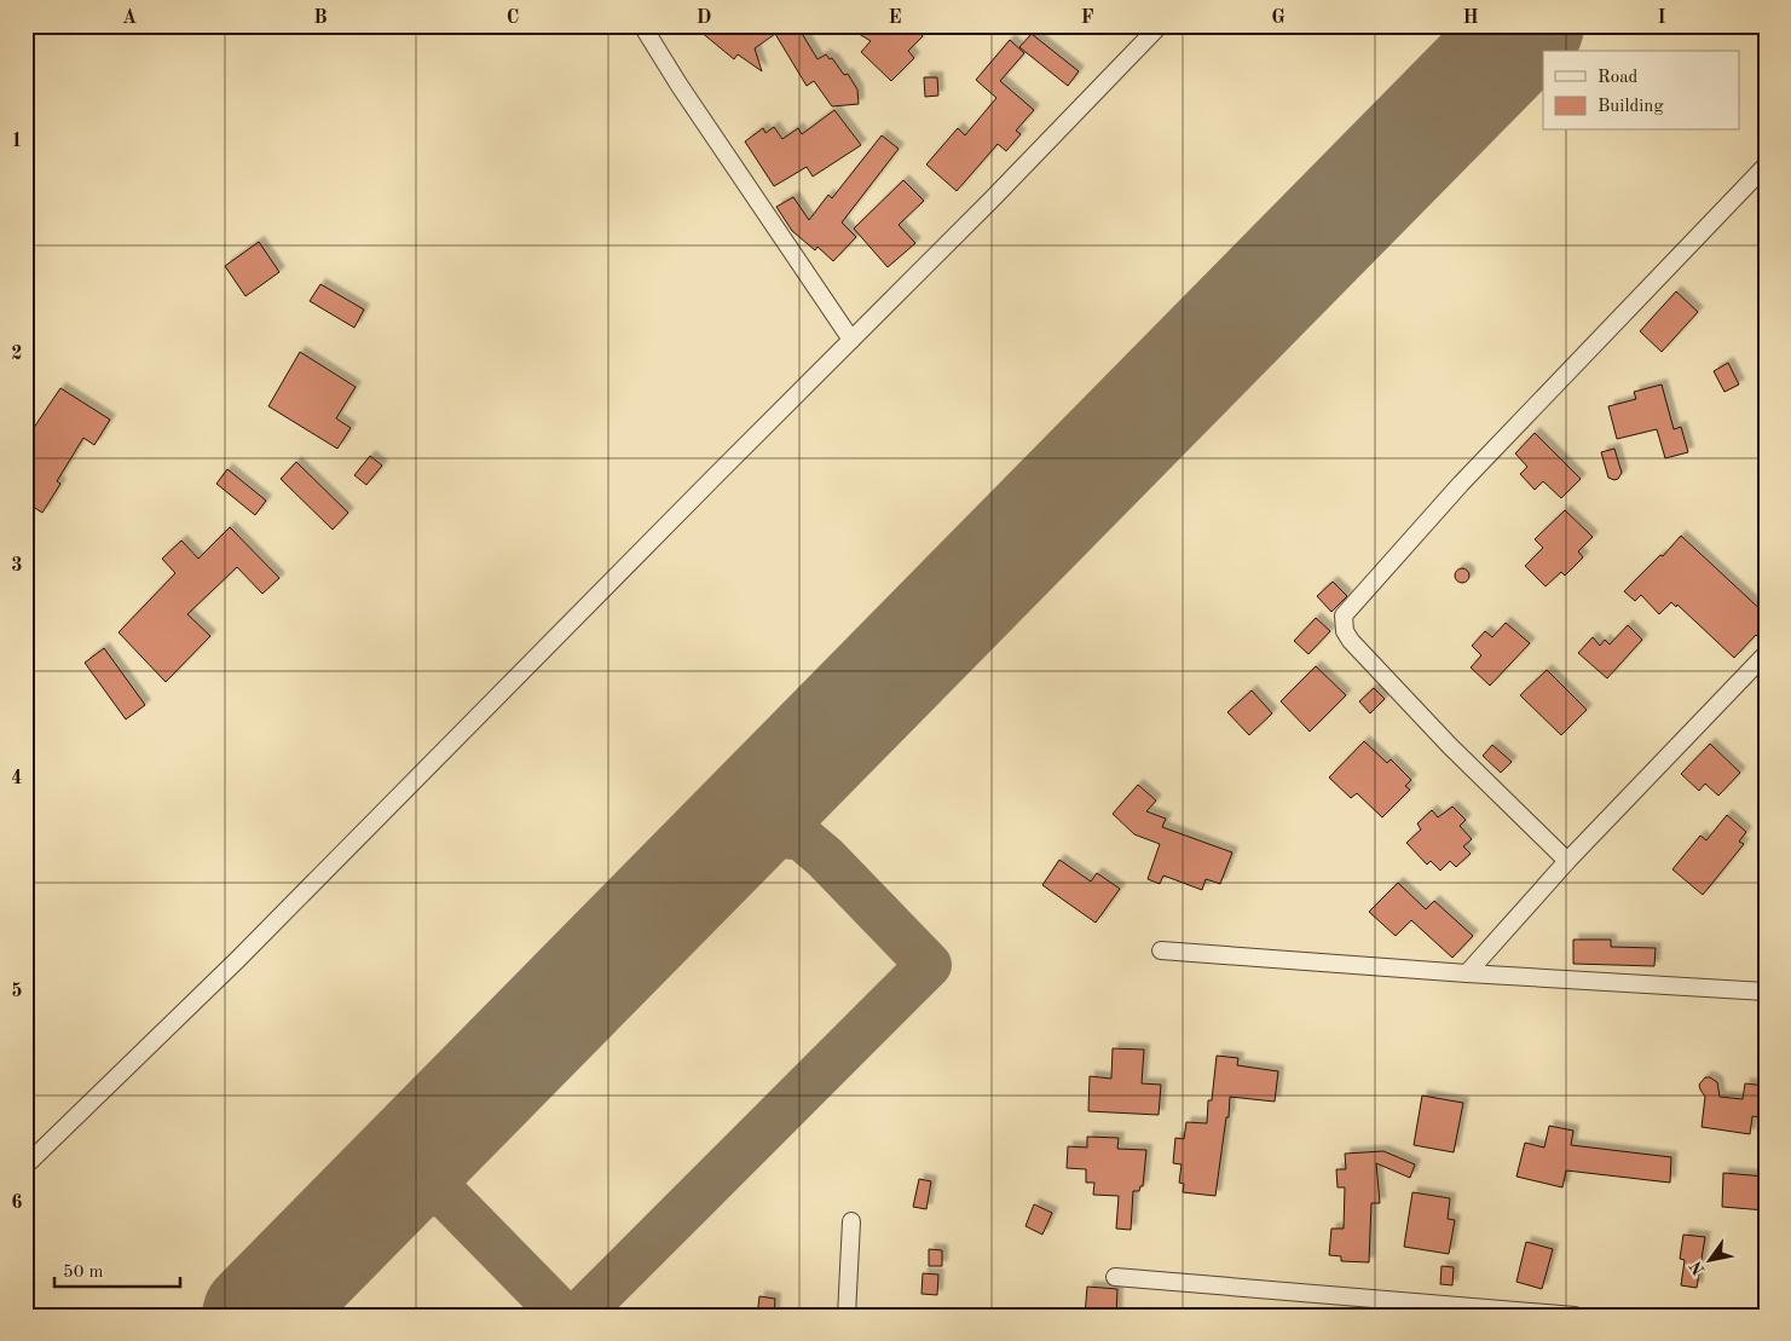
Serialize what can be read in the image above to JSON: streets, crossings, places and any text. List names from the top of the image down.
{
  "legend": ["Road", "Building"],
  "scale_bar": "50 m",
  "north": "bottom left",
  "grid": {
    "columns": [
      "A",
      "B",
      "C",
      "D",
      "E",
      "F",
      "G",
      "H",
      "I"
    ],
    "rows": [
      "1",
      "2",
      "3",
      "4",
      "5",
      "6"
    ]
  }
}
